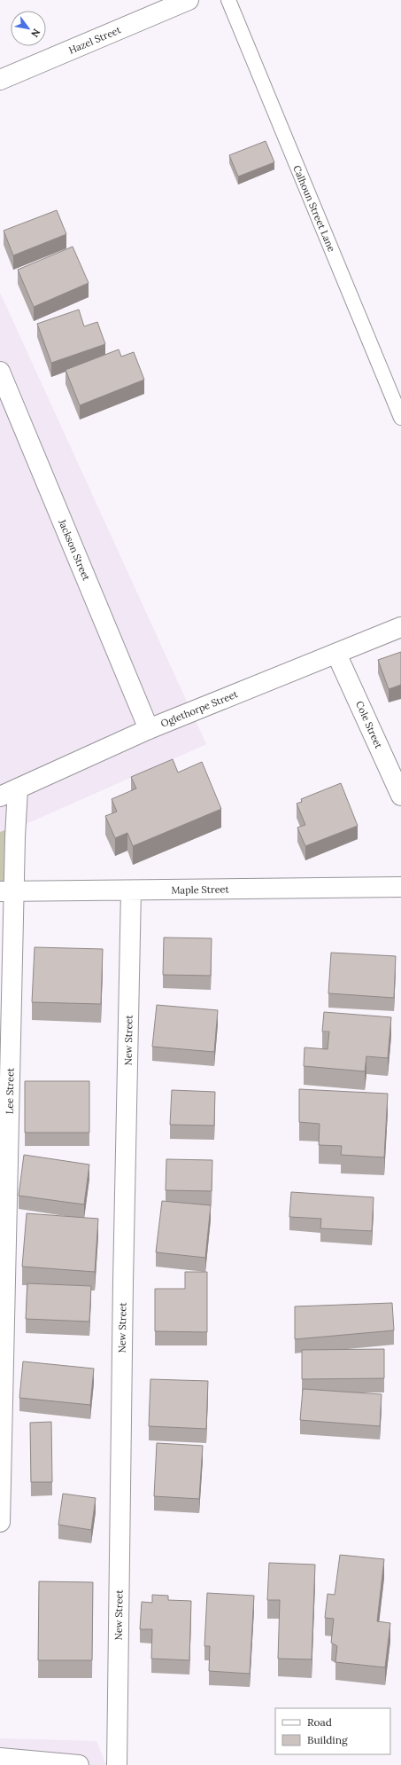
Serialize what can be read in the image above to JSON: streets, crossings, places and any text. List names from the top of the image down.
{
  "streets": {
    "street": [
      "Hazel Street",
      "Jackson Street",
      "Oglethorpe Street",
      "Cole Street",
      "Maple Street",
      "New Street",
      "Lee Street"
    ],
    "lane": ["Calhoun Street Lane"]
  },
  "crossings": [
    ["Jackson Street", "Oglethorpe Street"],
    ["Oglethorpe Street", "Cole Street"],
    ["Oglethorpe Street", "Lee Street"],
    ["Maple Street", "New Street"],
    ["Maple Street", "Lee Street"]
  ],
  "legend": ["Road", "Building"],
  "north": "bottom right"
}
